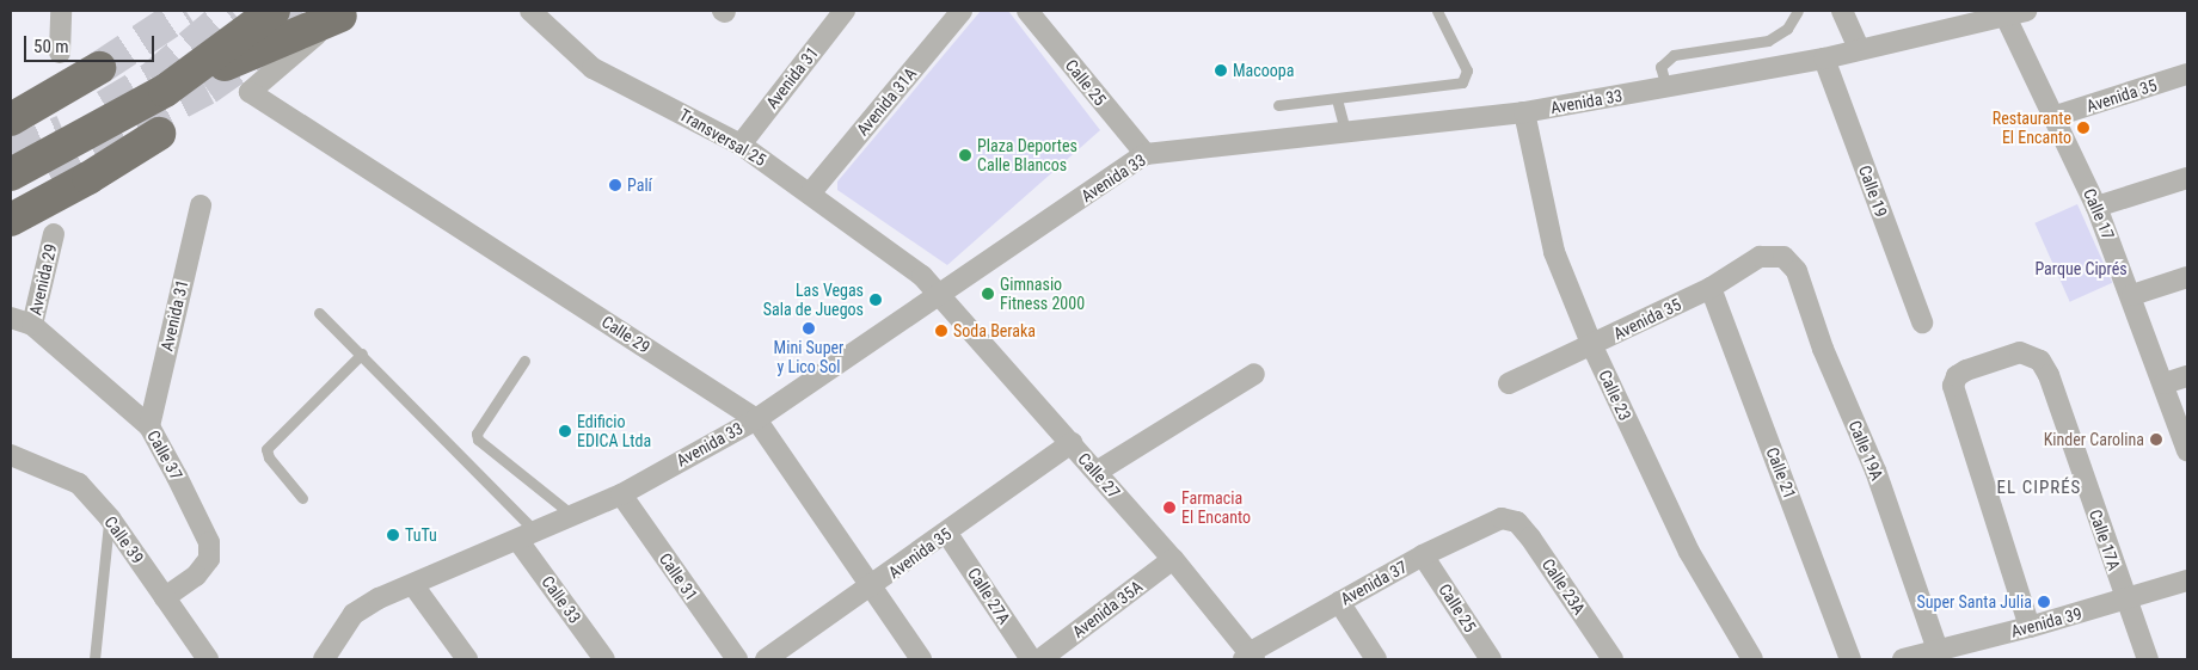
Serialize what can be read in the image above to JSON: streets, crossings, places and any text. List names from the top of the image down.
{
  "streets": {
    "street": [
      "Avenida 31",
      "Calle 25",
      "Avenida 35",
      "Avenida 31A",
      "Avenida 33",
      "Transversal 25",
      "Calle 19",
      "Calle 17",
      "Avenida 29",
      "Calle 29",
      "Calle 23",
      "Calle 19A",
      "Calle 37",
      "Calle 21",
      "Calle 27",
      "Calle 39",
      "Calle 17A",
      "Calle 31",
      "Avenida 37",
      "Calle 23A",
      "Calle 27A",
      "Calle 33",
      "Avenida 35A",
      "Avenida 39"
    ]
  },
  "crossings": [
    ["Avenida 31", "Transversal 25"],
    ["Avenida 31", "Calle 37"],
    ["Calle 25", "Avenida 33"],
    ["Calle 25", "Avenida 37"],
    ["Avenida 35", "Calle 17"],
    ["Avenida 35", "Calle 29"],
    ["Avenida 35", "Calle 23"],
    ["Avenida 35", "Calle 19A"],
    ["Avenida 35", "Calle 21"],
    ["Avenida 35", "Calle 27"],
    ["Avenida 35", "Calle 27A"],
    ["Avenida 31A", "Transversal 25"],
    ["Avenida 33", "Transversal 25"],
    ["Avenida 33", "Calle 19"],
    ["Avenida 33", "Calle 17"],
    ["Avenida 33", "Calle 29"],
    ["Avenida 33", "Calle 23"],
    ["Avenida 33", "Calle 27"],
    ["Avenida 33", "Calle 31"],
    ["Avenida 33", "Calle 33"],
    ["Transversal 25", "Calle 27"],
    ["Avenida 29", "Calle 37"],
    ["Calle 19A", "Avenida 39"],
    ["Calle 37", "Calle 39"],
    ["Calle 27", "Avenida 37"],
    ["Calle 27", "Avenida 35A"],
    ["Calle 17A", "Avenida 39"],
    ["Avenida 37", "Calle 23A"]
  ],
  "districts": ["EL CIPRÉS"],
  "parks": ["Parque Ciprés"],
  "places": [
    "Macoopa",
    "Restaurante El Encanto",
    "Plaza Deportes Calle Blancos",
    "Palí",
    "Gimnasio Fitness 2000",
    "Las Vegas Sala de Juegos",
    "Mini Super y Lico Sol",
    "Soda Beraka",
    "Edificio EDICA Ltda",
    "Kinder Carolina",
    "Farmacia El Encanto",
    "TuTu",
    "Super Santa Julia"
  ],
  "scale_bar": "50 m"
}
